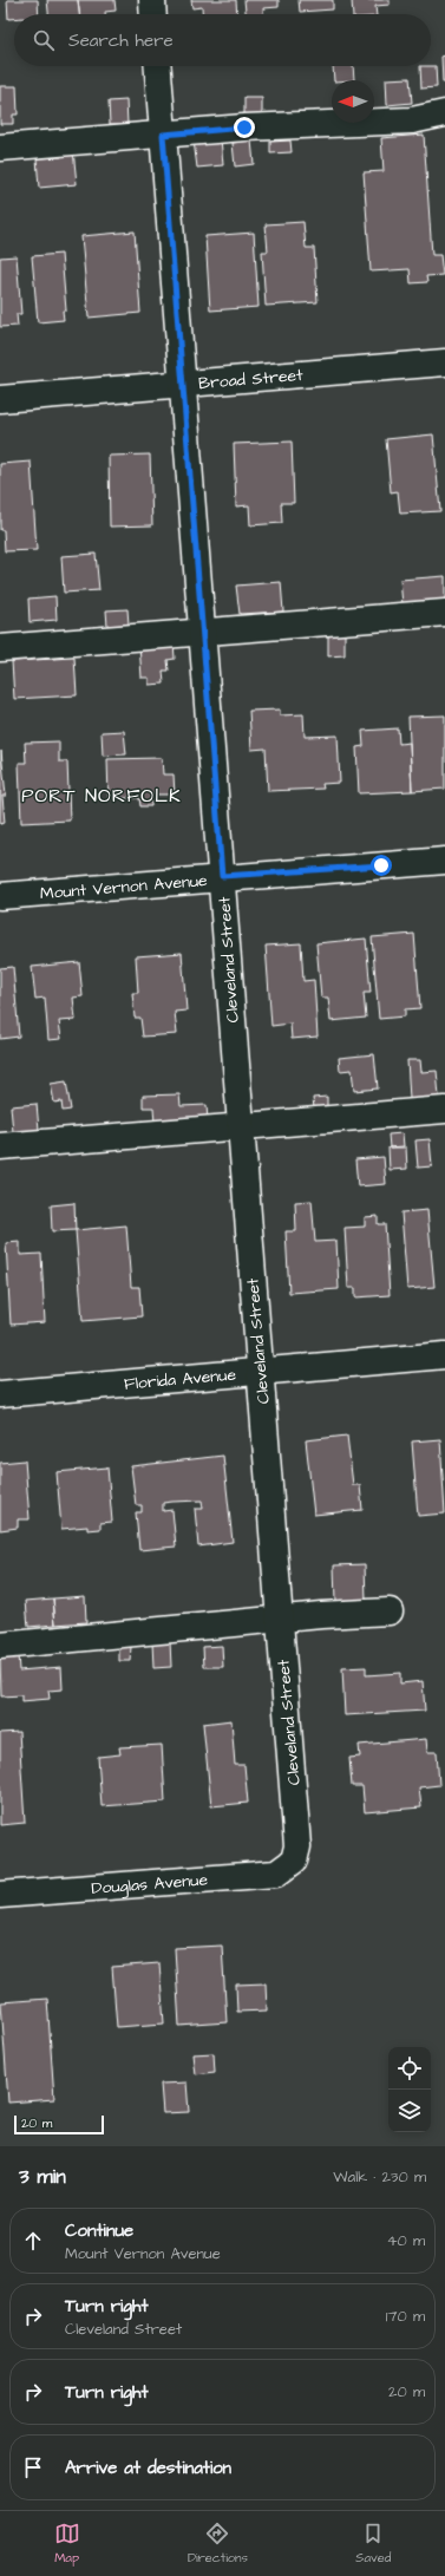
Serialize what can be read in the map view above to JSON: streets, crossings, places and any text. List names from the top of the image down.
{
  "streets": {
    "street": [
      "Broad Street",
      "Mount Vernon Avenue",
      "Cleveland Street",
      "Florida Avenue",
      "Douglas Avenue"
    ]
  },
  "crossings": [
    ["Broad Street", "Cleveland Street"],
    ["Mount Vernon Avenue", "Cleveland Street"],
    ["Cleveland Street", "Florida Avenue"],
    ["Cleveland Street", "Douglas Avenue"]
  ],
  "districts": ["PORT NORFOLK"],
  "scale_bar": "20 m",
  "north": "left",
  "page": {
    "search": "Search here",
    "scale": "20 m",
    "heading": ["3 min", "Walk · 230 m"],
    "list": [
      ["Continue", "Mount Vernon Avenue", "40 m"],
      ["Turn right", "Cleveland Street", "170 m"],
      ["Turn right", "20 m"],
      "Arrive at destination"
    ],
    "nav": ["Map", "Directions", "Saved"]
  }
}
